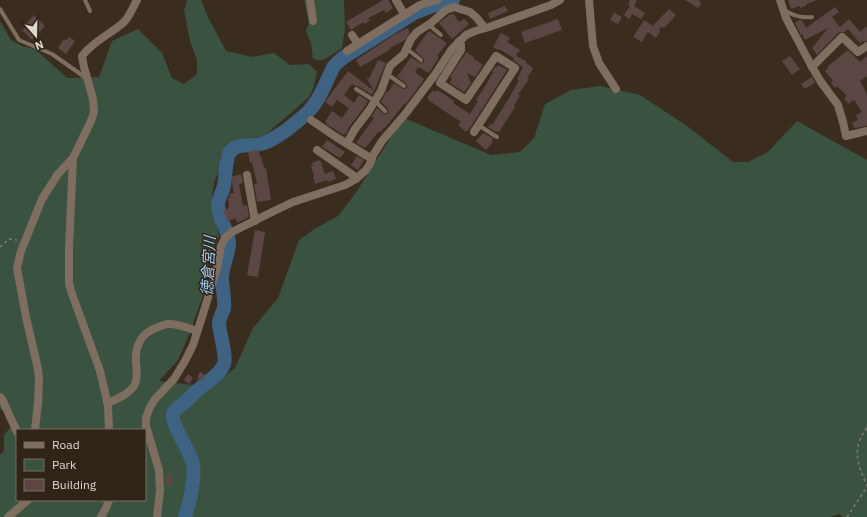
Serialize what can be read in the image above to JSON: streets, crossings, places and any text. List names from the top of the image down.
{
  "water": ["徳倉宮川"],
  "legend": ["Road", "Park", "Building"],
  "north": "bottom"
}
